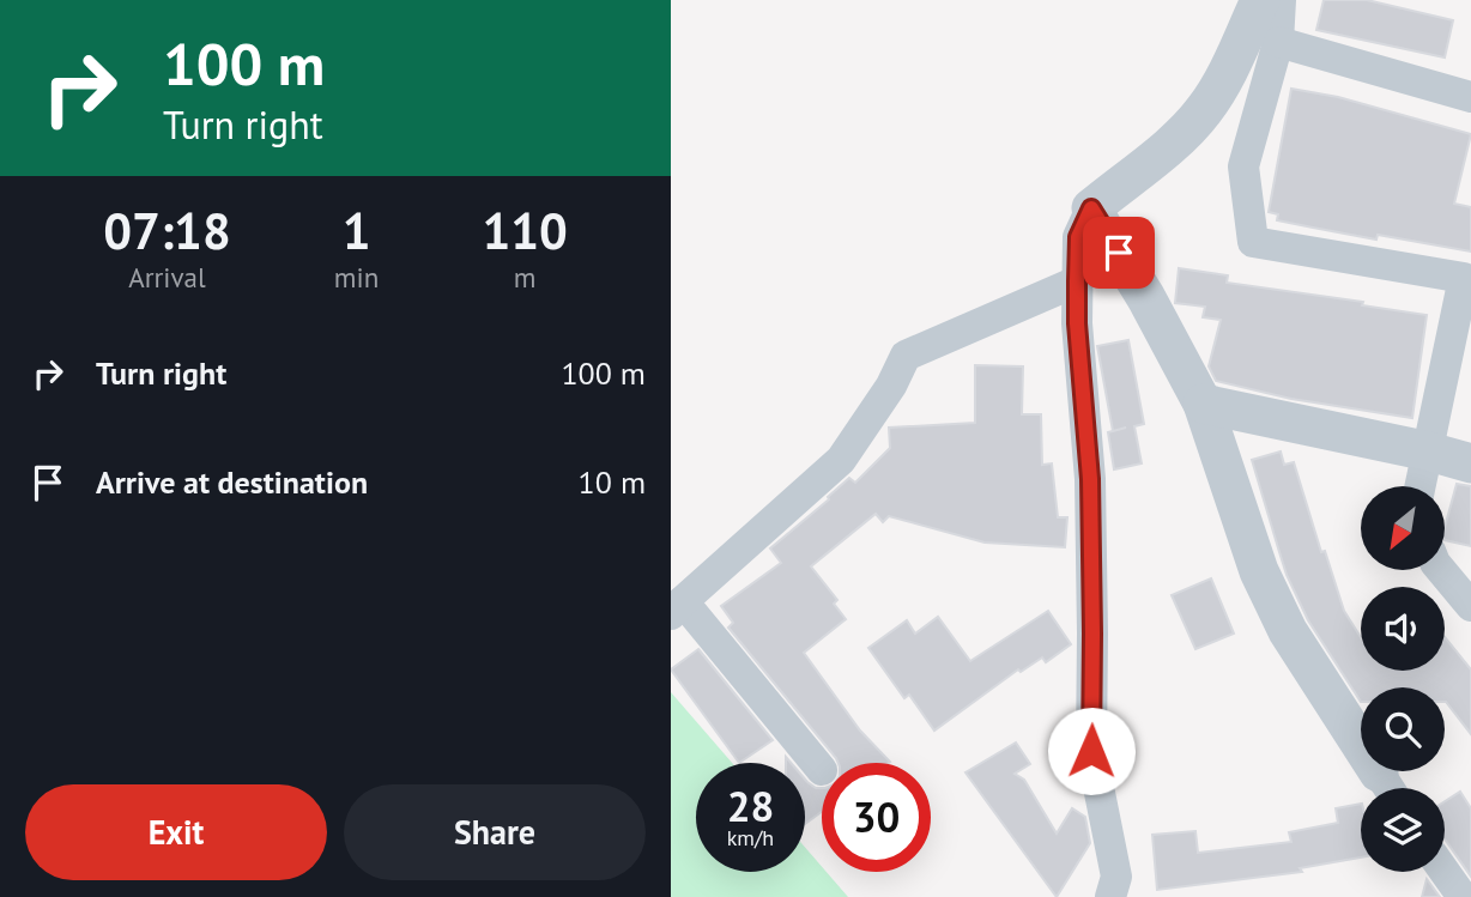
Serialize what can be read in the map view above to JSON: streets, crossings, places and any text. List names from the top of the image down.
{
  "north": "bottom left",
  "page": {
    "turn": ["100 m", "Turn right"],
    "eta": [
      "07:18",
      "Arrival",
      "1",
      "min",
      "110",
      "m"
    ],
    "list": [
      {
        "name": "Turn right",
        "value": "100 m"
      },
      {
        "name": "Arrive at destination",
        "value": "10 m"
      }
    ],
    "speed": "28 km/h",
    "limit": "30",
    "buttons": ["Exit", "Share"]
  }
}
